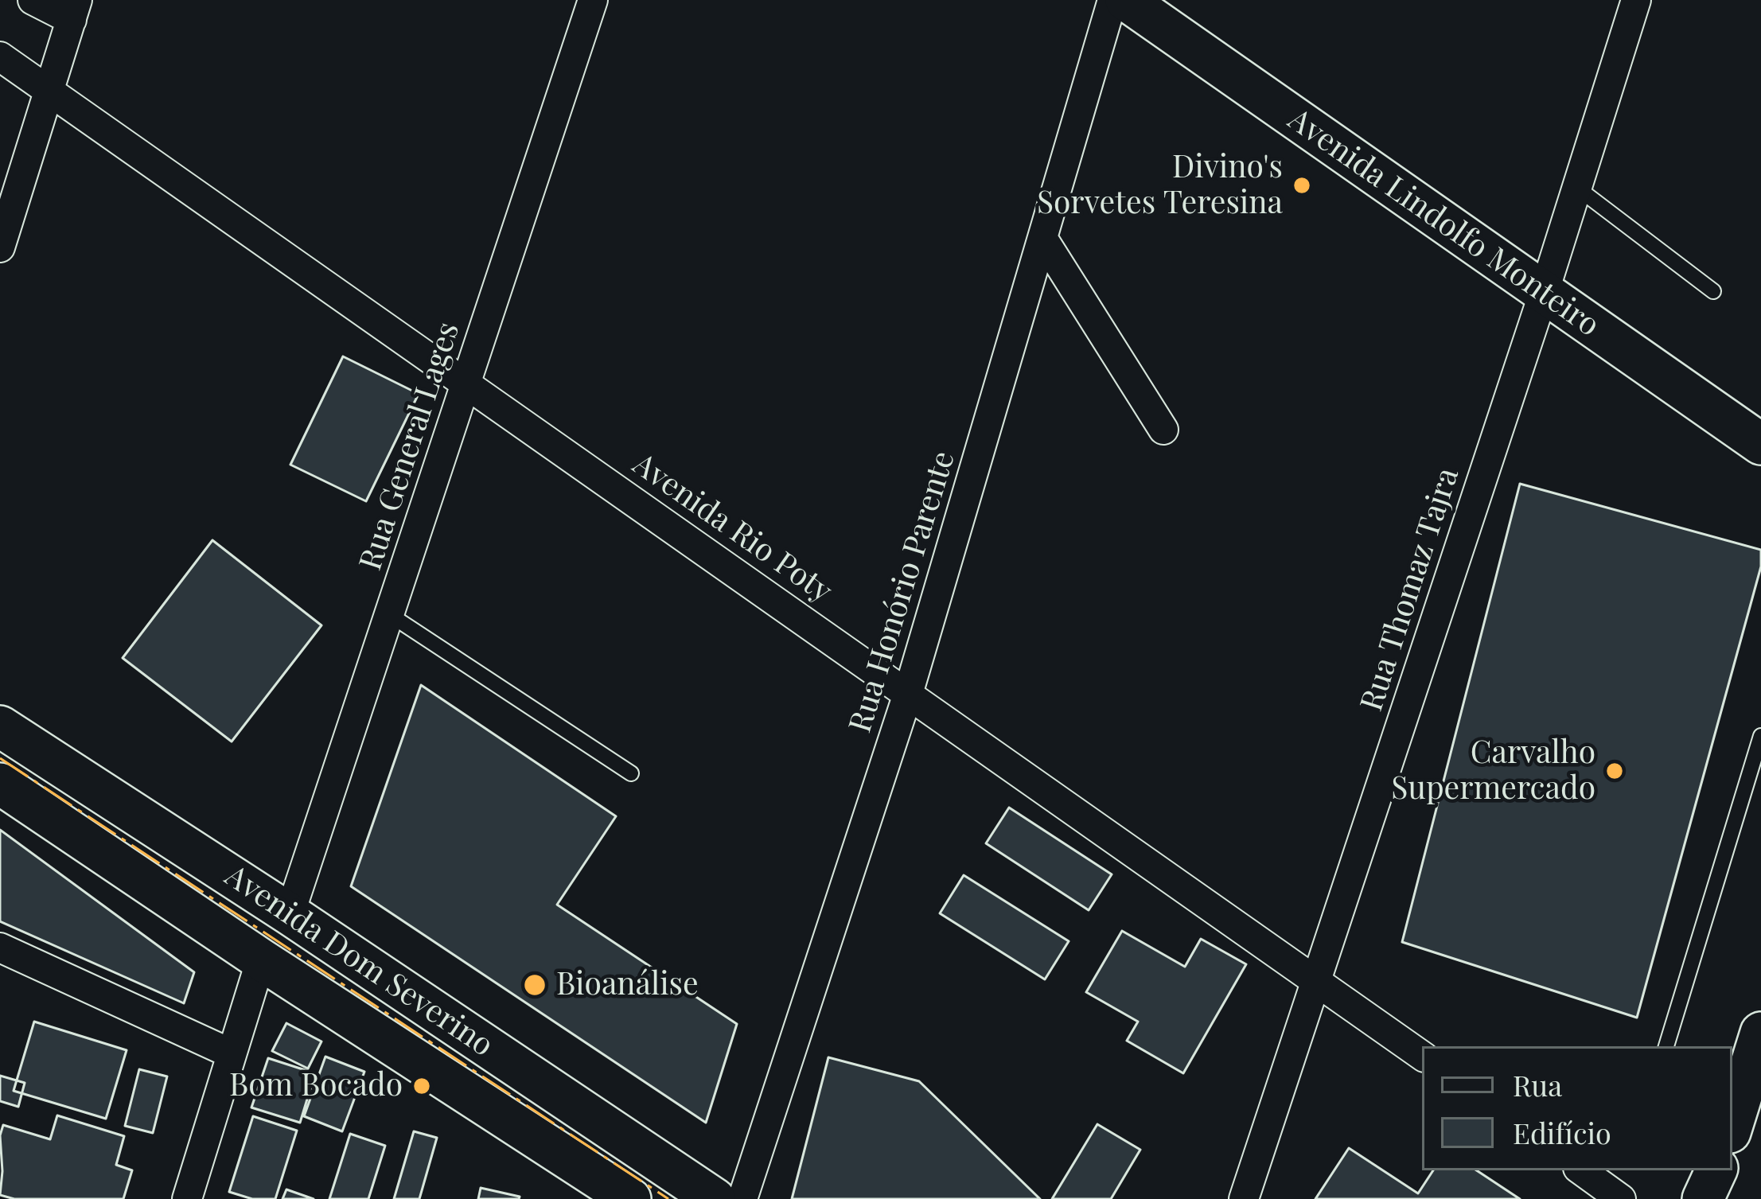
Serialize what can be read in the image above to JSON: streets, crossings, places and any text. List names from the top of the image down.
{
  "streets": {
    "main road": ["Avenida Lindolfo Monteiro", "Avenida Dom Severino"],
    "street": [
      "Rua General Lages",
      "Avenida Rio Poty",
      "Rua Thomaz Tajra",
      "Rua Honório Parente"
    ]
  },
  "crossings": [
    ["Avenida Lindolfo Monteiro", "Rua Thomaz Tajra"],
    ["Rua General Lages", "Avenida Rio Poty"],
    ["Rua General Lages", "Avenida Dom Severino"],
    ["Avenida Rio Poty", "Rua Thomaz Tajra"],
    ["Avenida Rio Poty", "Rua Honório Parente"]
  ],
  "places": [
    "Divino's Sorvetes Teresina",
    "Carvalho Supermercado",
    "Bioanálise",
    "Bom Bocado"
  ],
  "legend": ["Rua", "Edifício"]
}
